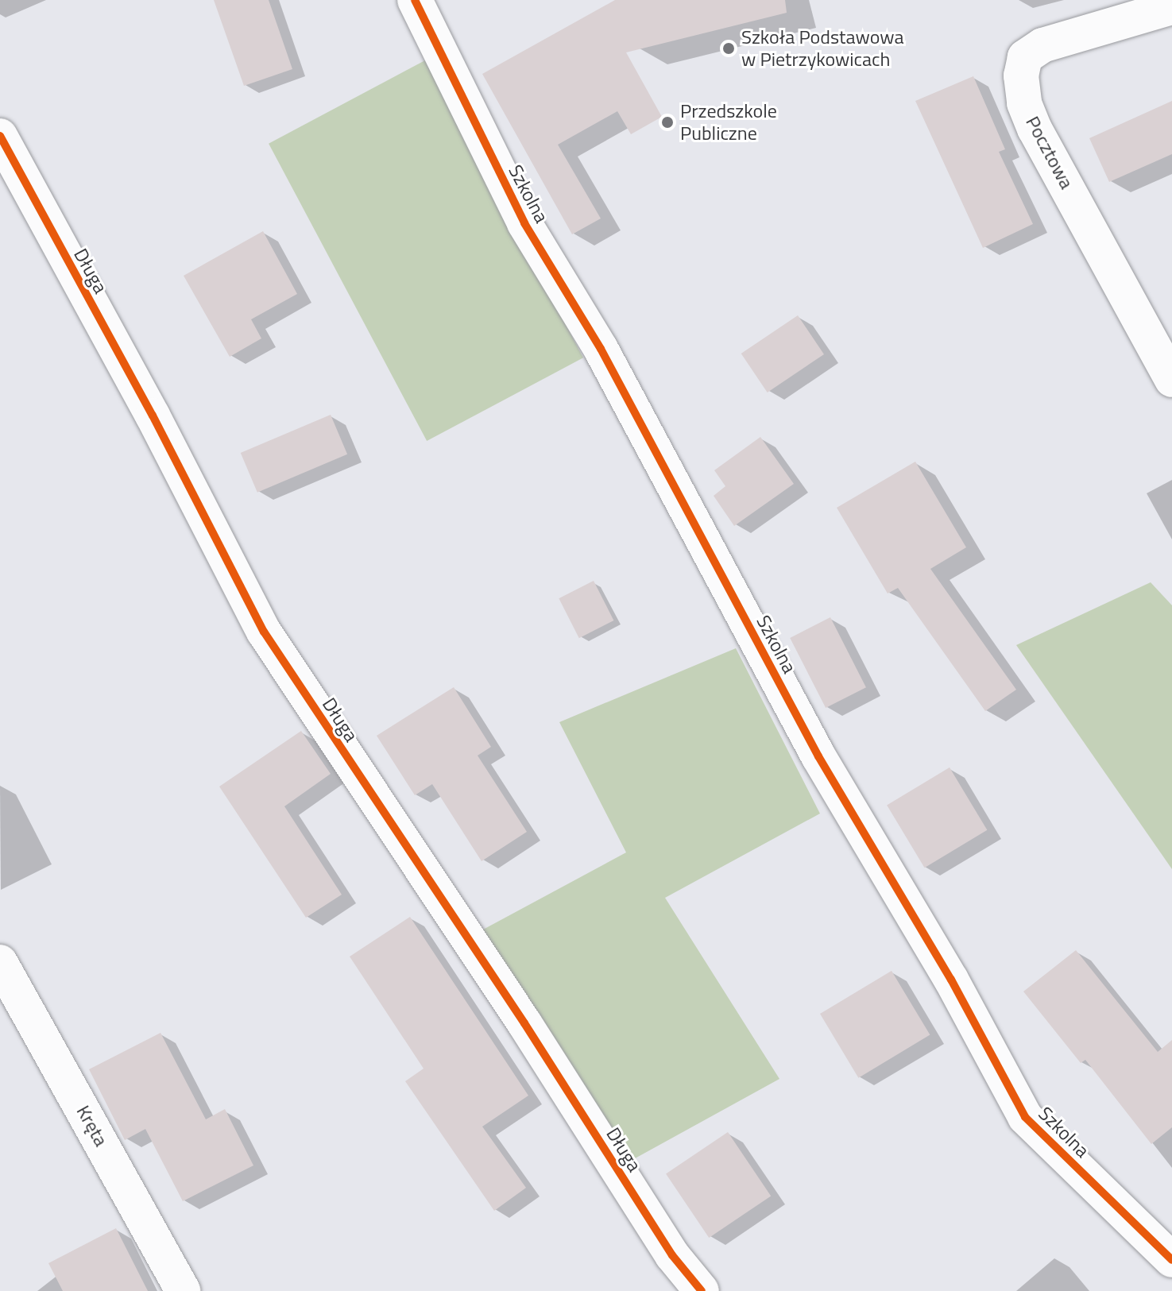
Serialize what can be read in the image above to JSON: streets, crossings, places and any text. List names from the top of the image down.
{
  "streets": {
    "street": [
      "Pocztowa",
      "Szkolna",
      "Długa",
      "Kręta"
    ]
  },
  "places": ["Szkoła Podstawowa w Pietrzykowicach", "Przedszkole Publiczne"]
}
